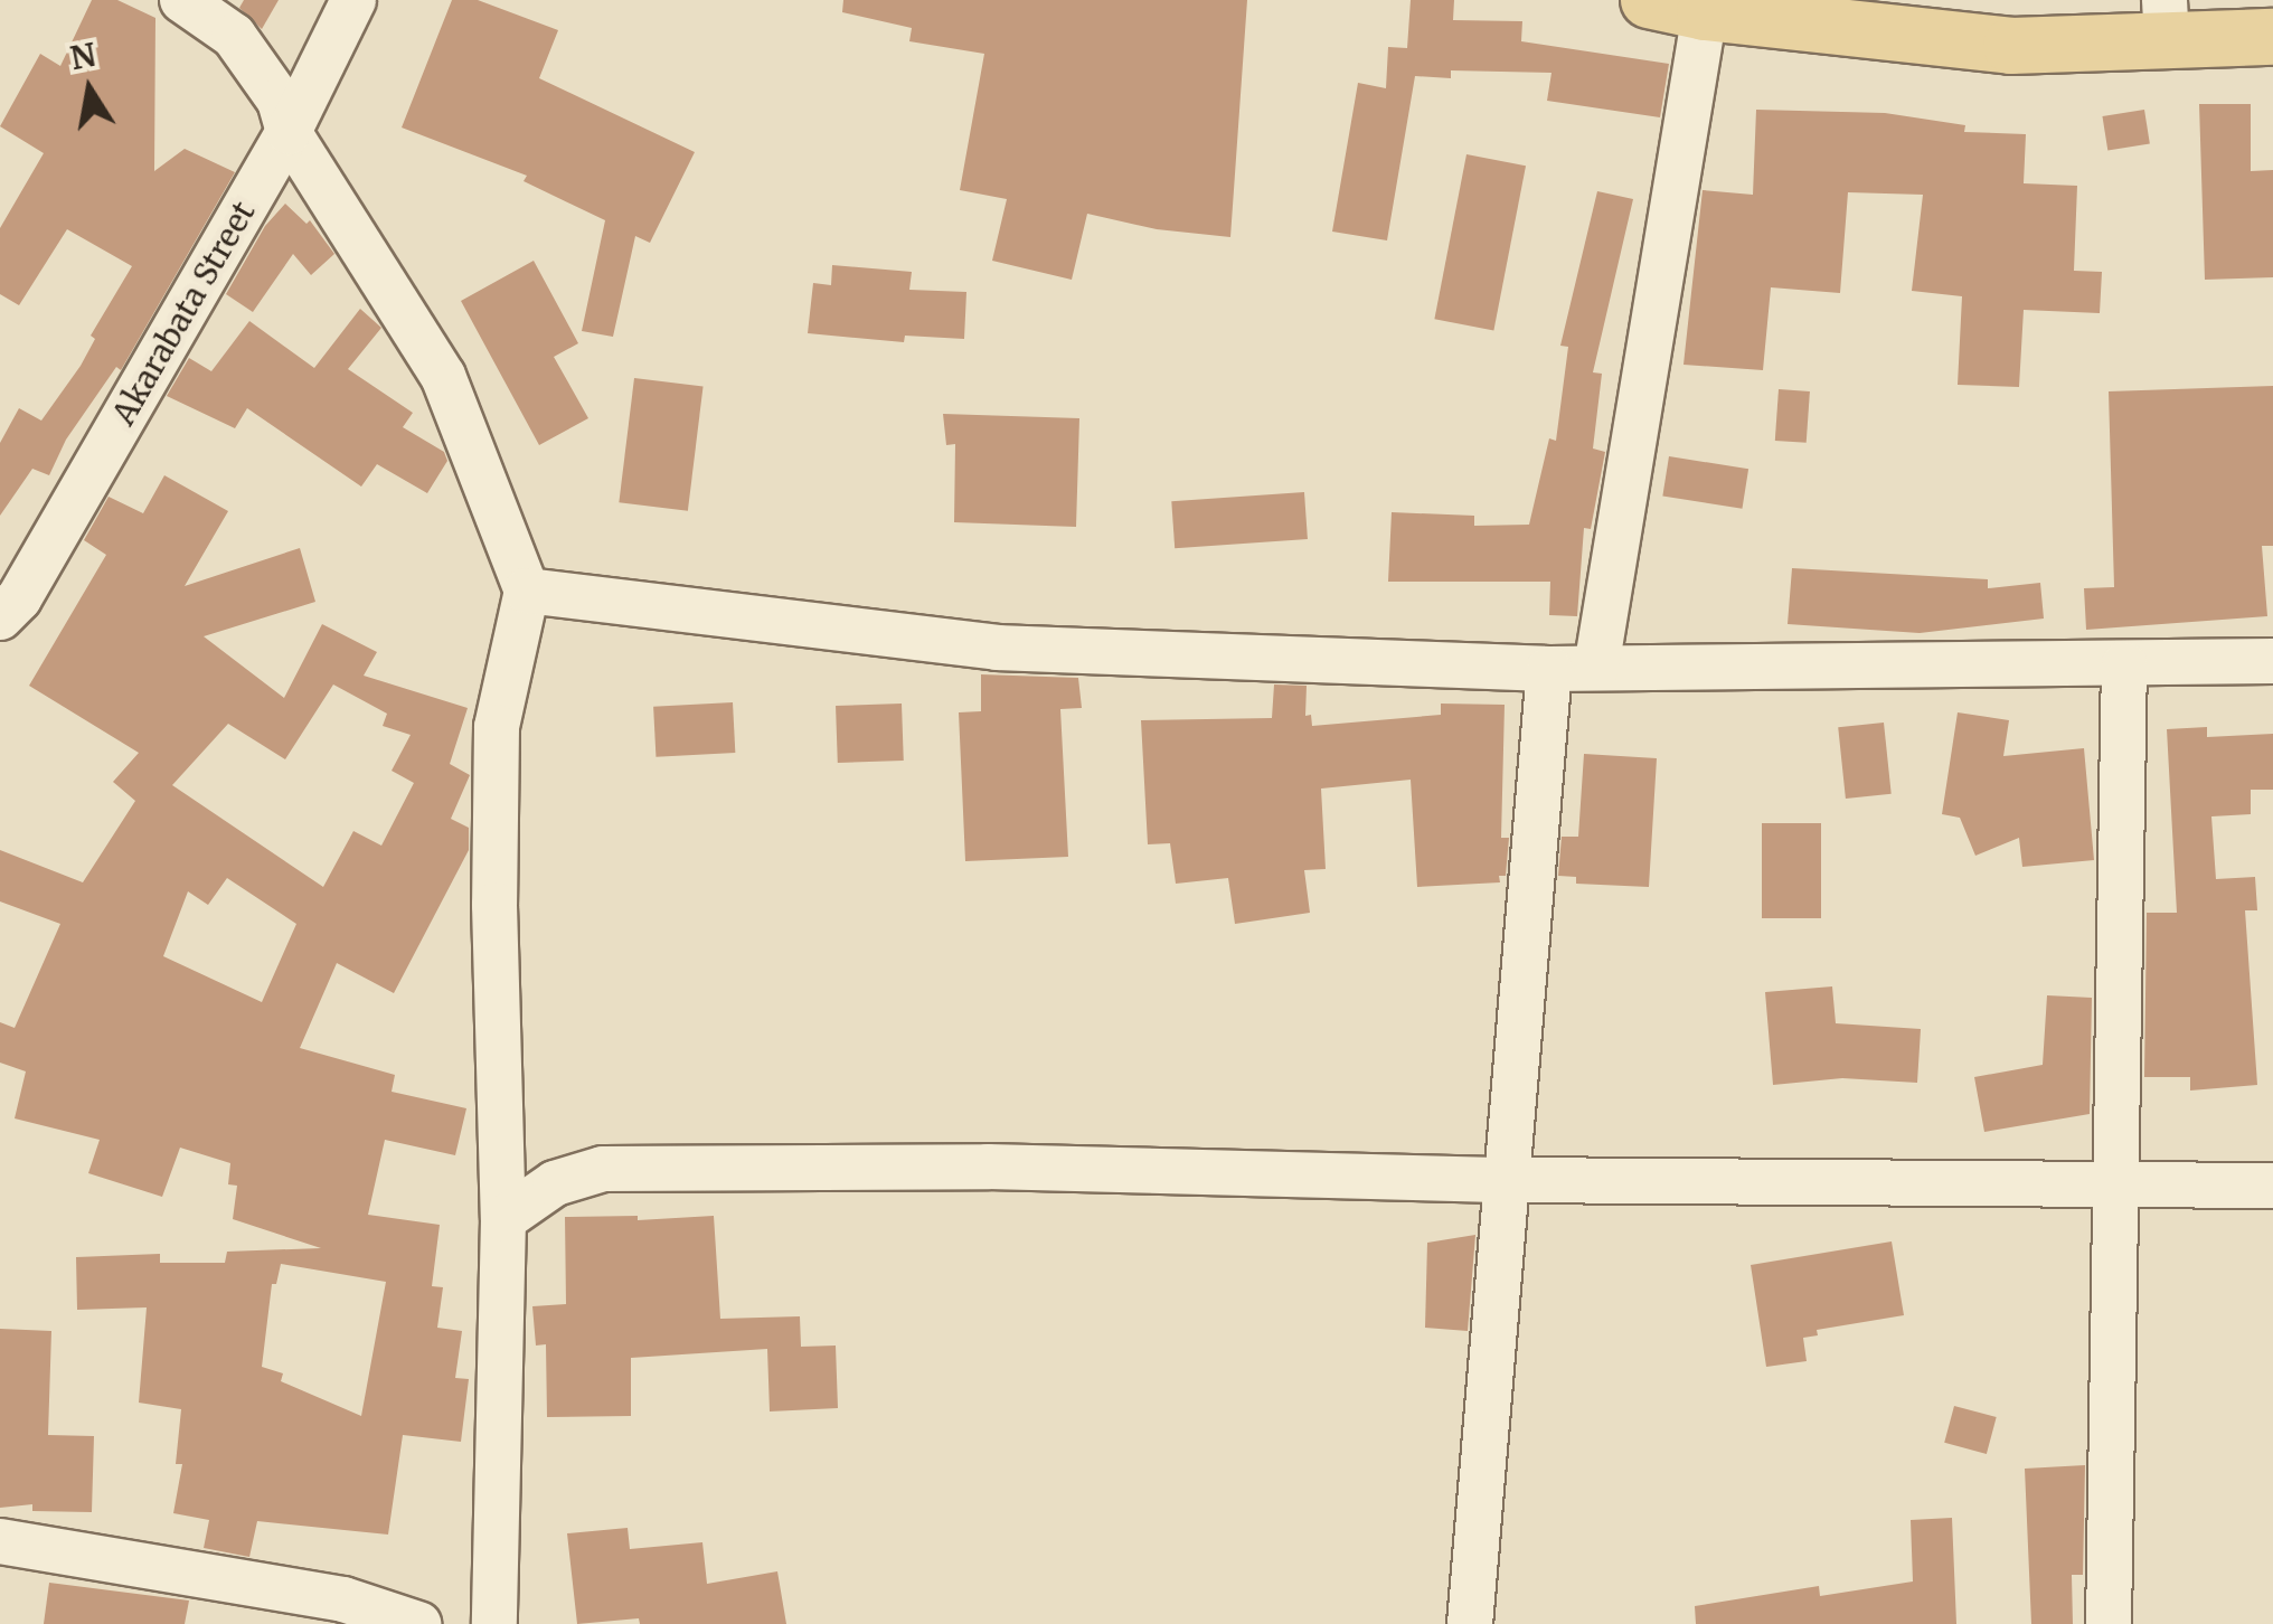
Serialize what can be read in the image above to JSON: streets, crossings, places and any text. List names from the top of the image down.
{
  "streets": {
    "street": ["Akarabata Street"]
  },
  "north": "top"
}
